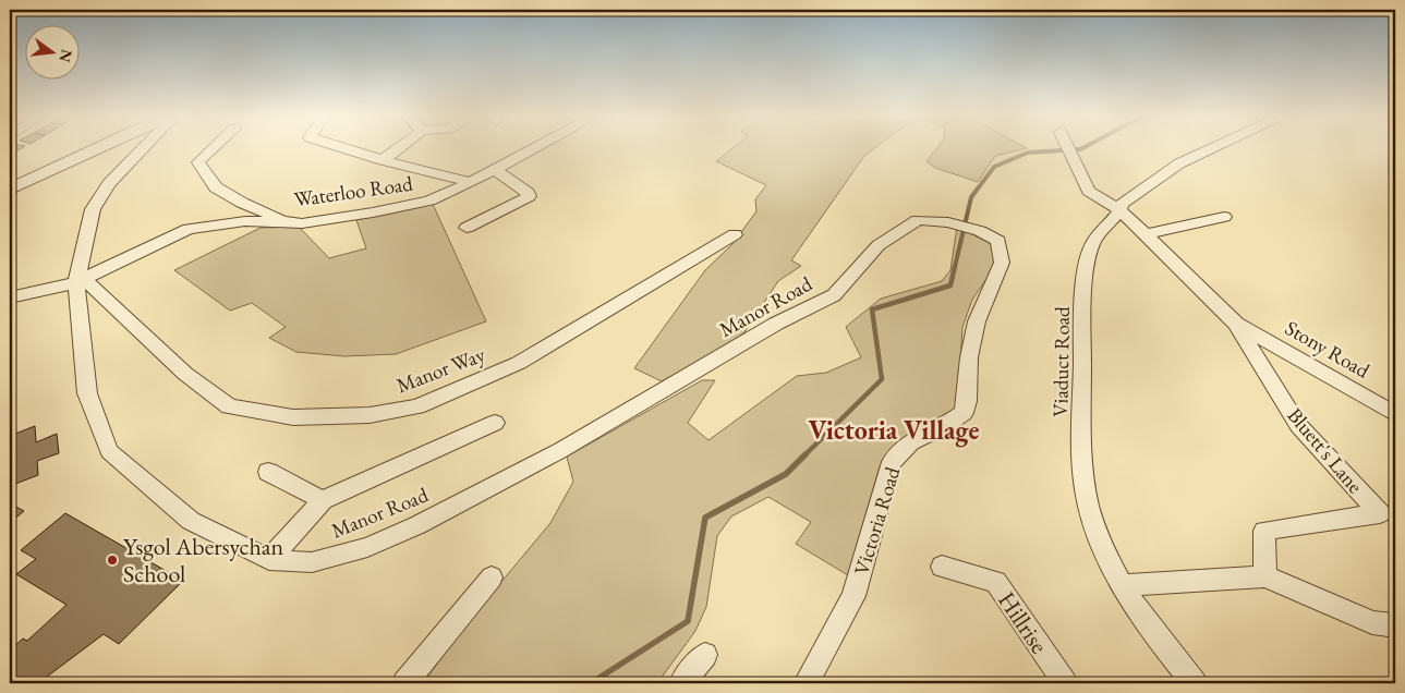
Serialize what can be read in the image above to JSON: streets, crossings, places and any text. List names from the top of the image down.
{
  "streets": {
    "street": [
      "Waterloo Road",
      "Manor Road",
      "Stony Road",
      "Viaduct Road",
      "Manor Way",
      "Bluett's Lane",
      "Victoria Road",
      "Hillrise"
    ]
  },
  "crossings": [
    ["Waterloo Road", "Manor Road"],
    ["Waterloo Road", "Manor Way"],
    ["Manor Road", "Manor Way"],
    ["Manor Road", "Victoria Road"],
    ["Stony Road", "Bluett's Lane"],
    ["Viaduct Road", "Bluett's Lane"]
  ],
  "districts": ["Victoria Village"],
  "places": ["Ysgol Abersychan School"],
  "north": "right"
}
